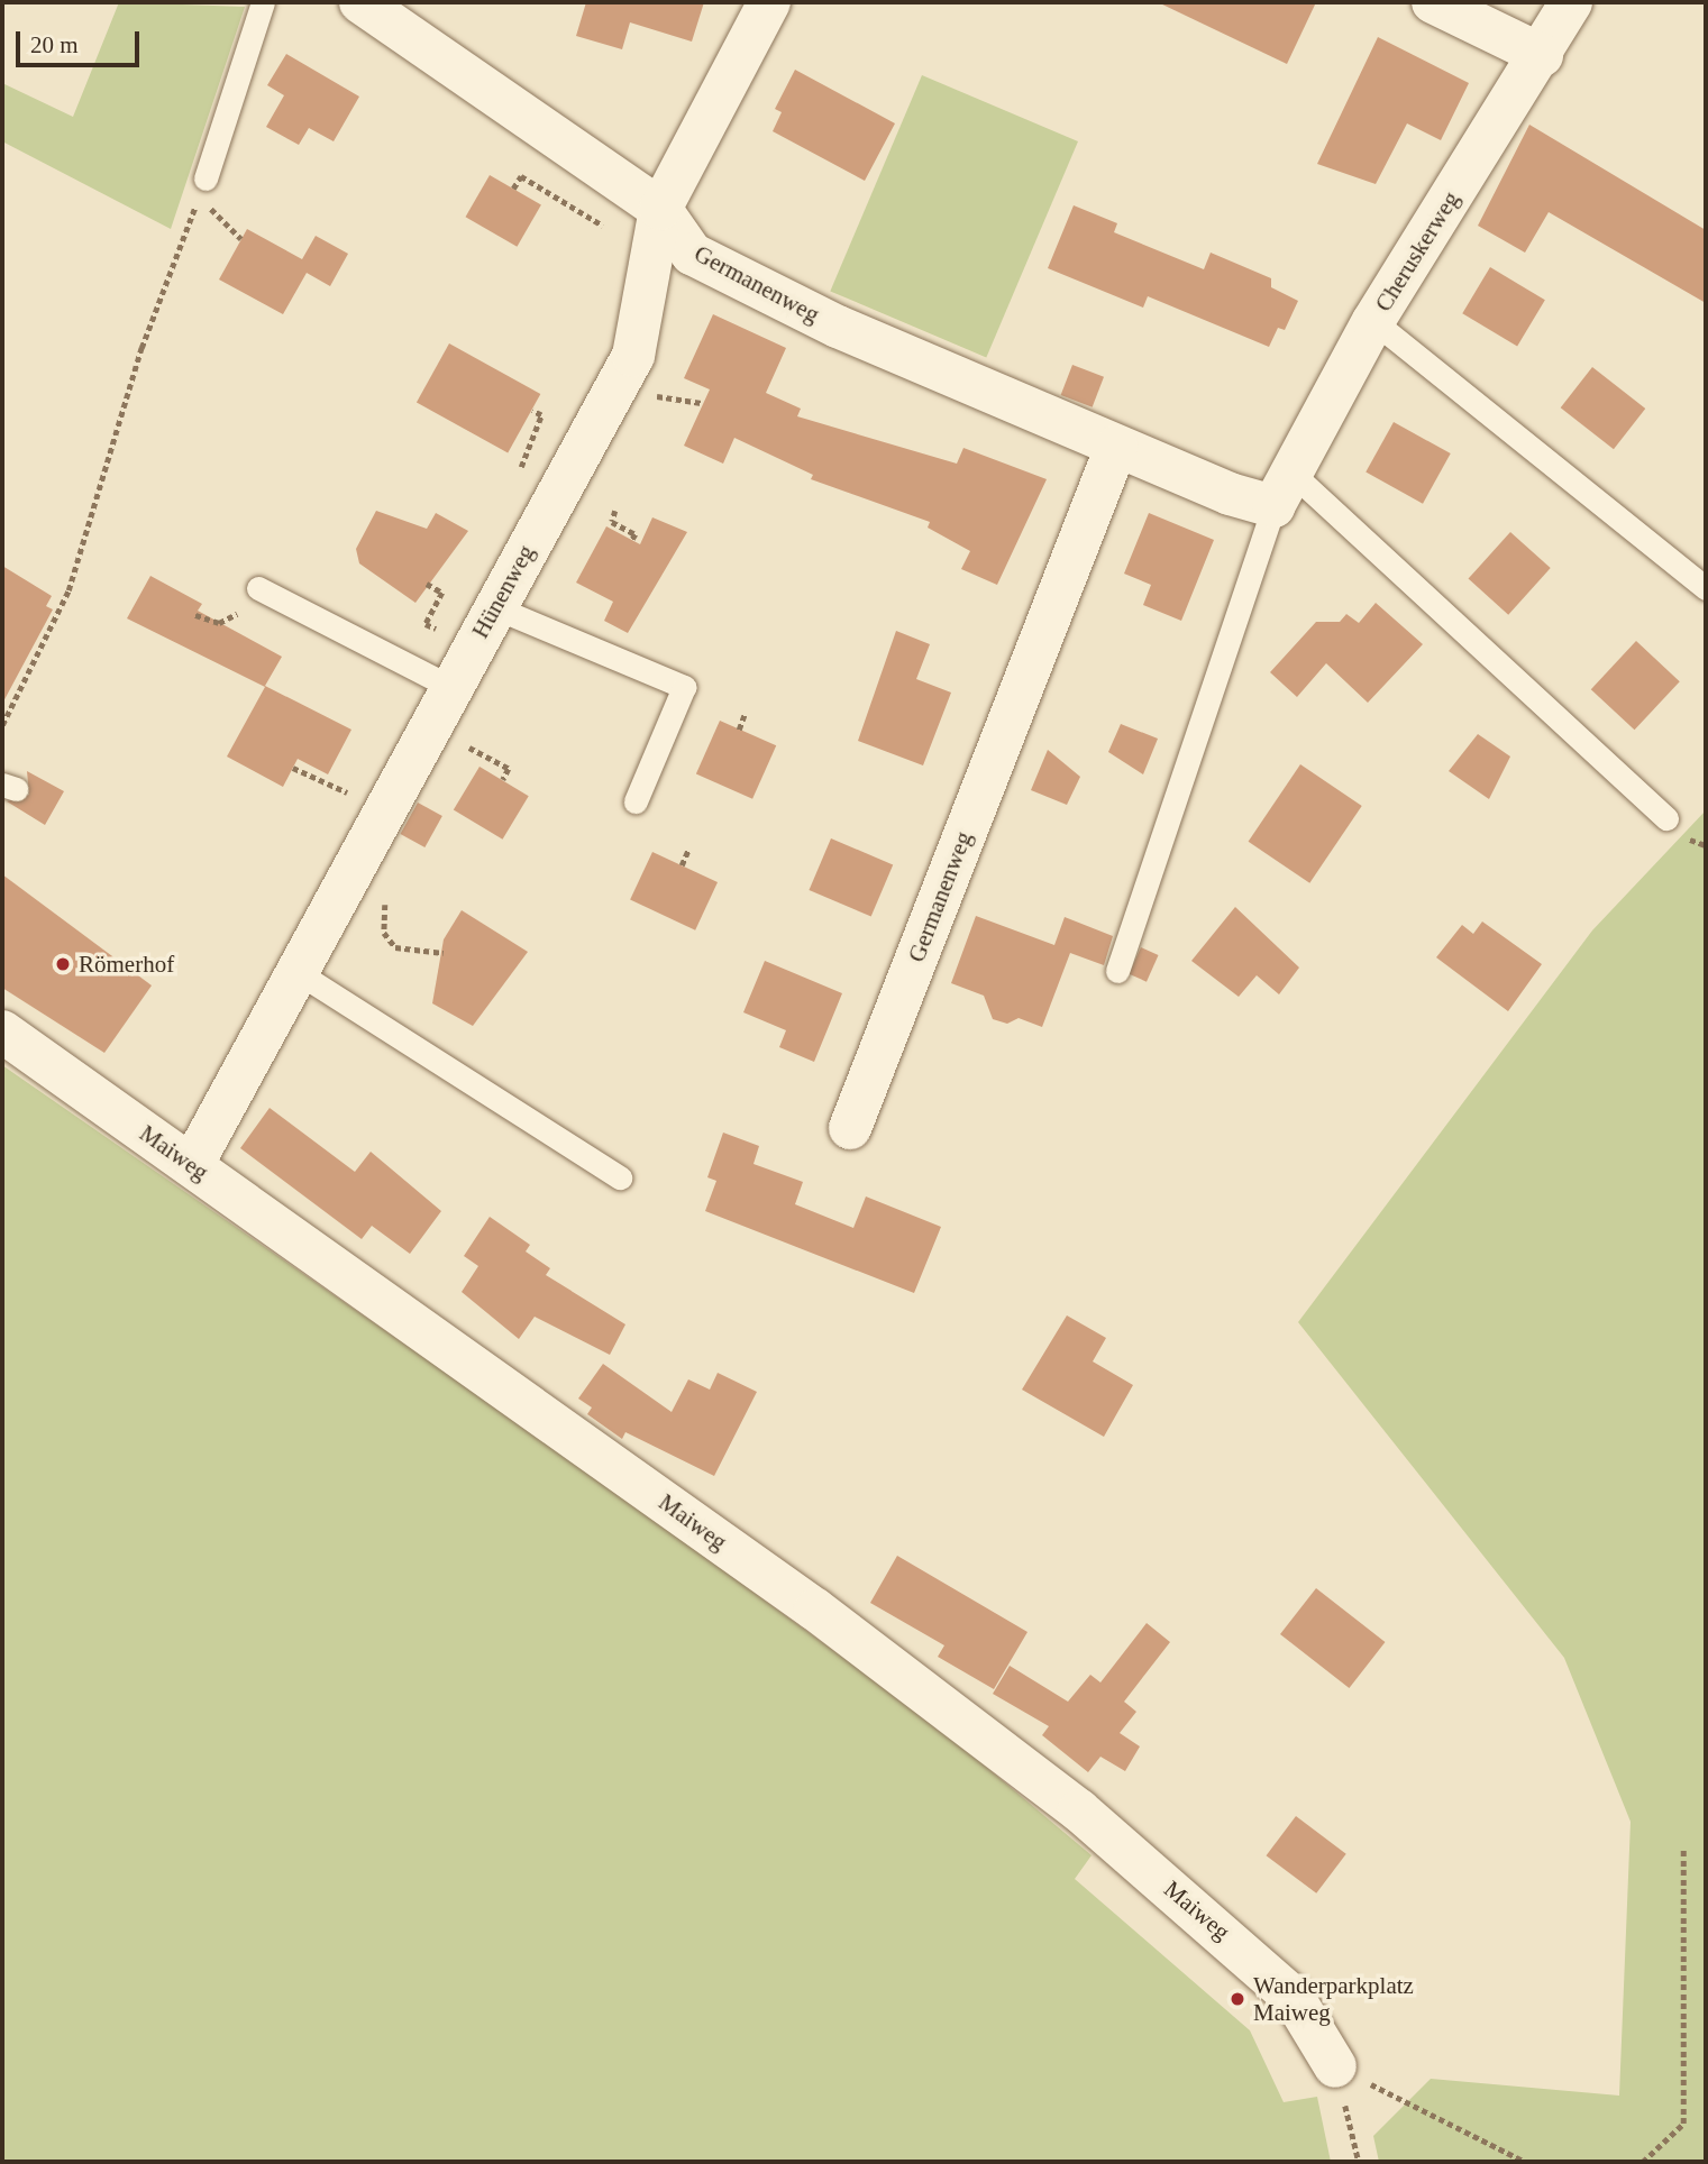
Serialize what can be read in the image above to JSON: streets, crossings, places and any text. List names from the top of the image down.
{
  "streets": {
    "street": [
      "Cheruskerweg",
      "Germanenweg",
      "Hünenweg",
      "Maiweg"
    ]
  },
  "crossings": [
    ["Cheruskerweg", "Germanenweg"],
    ["Germanenweg", "Hünenweg"],
    ["Hünenweg", "Maiweg"]
  ],
  "places": ["Römerhof", "Wanderparkplatz Maiweg"],
  "scale_bar": "20 m"
}
